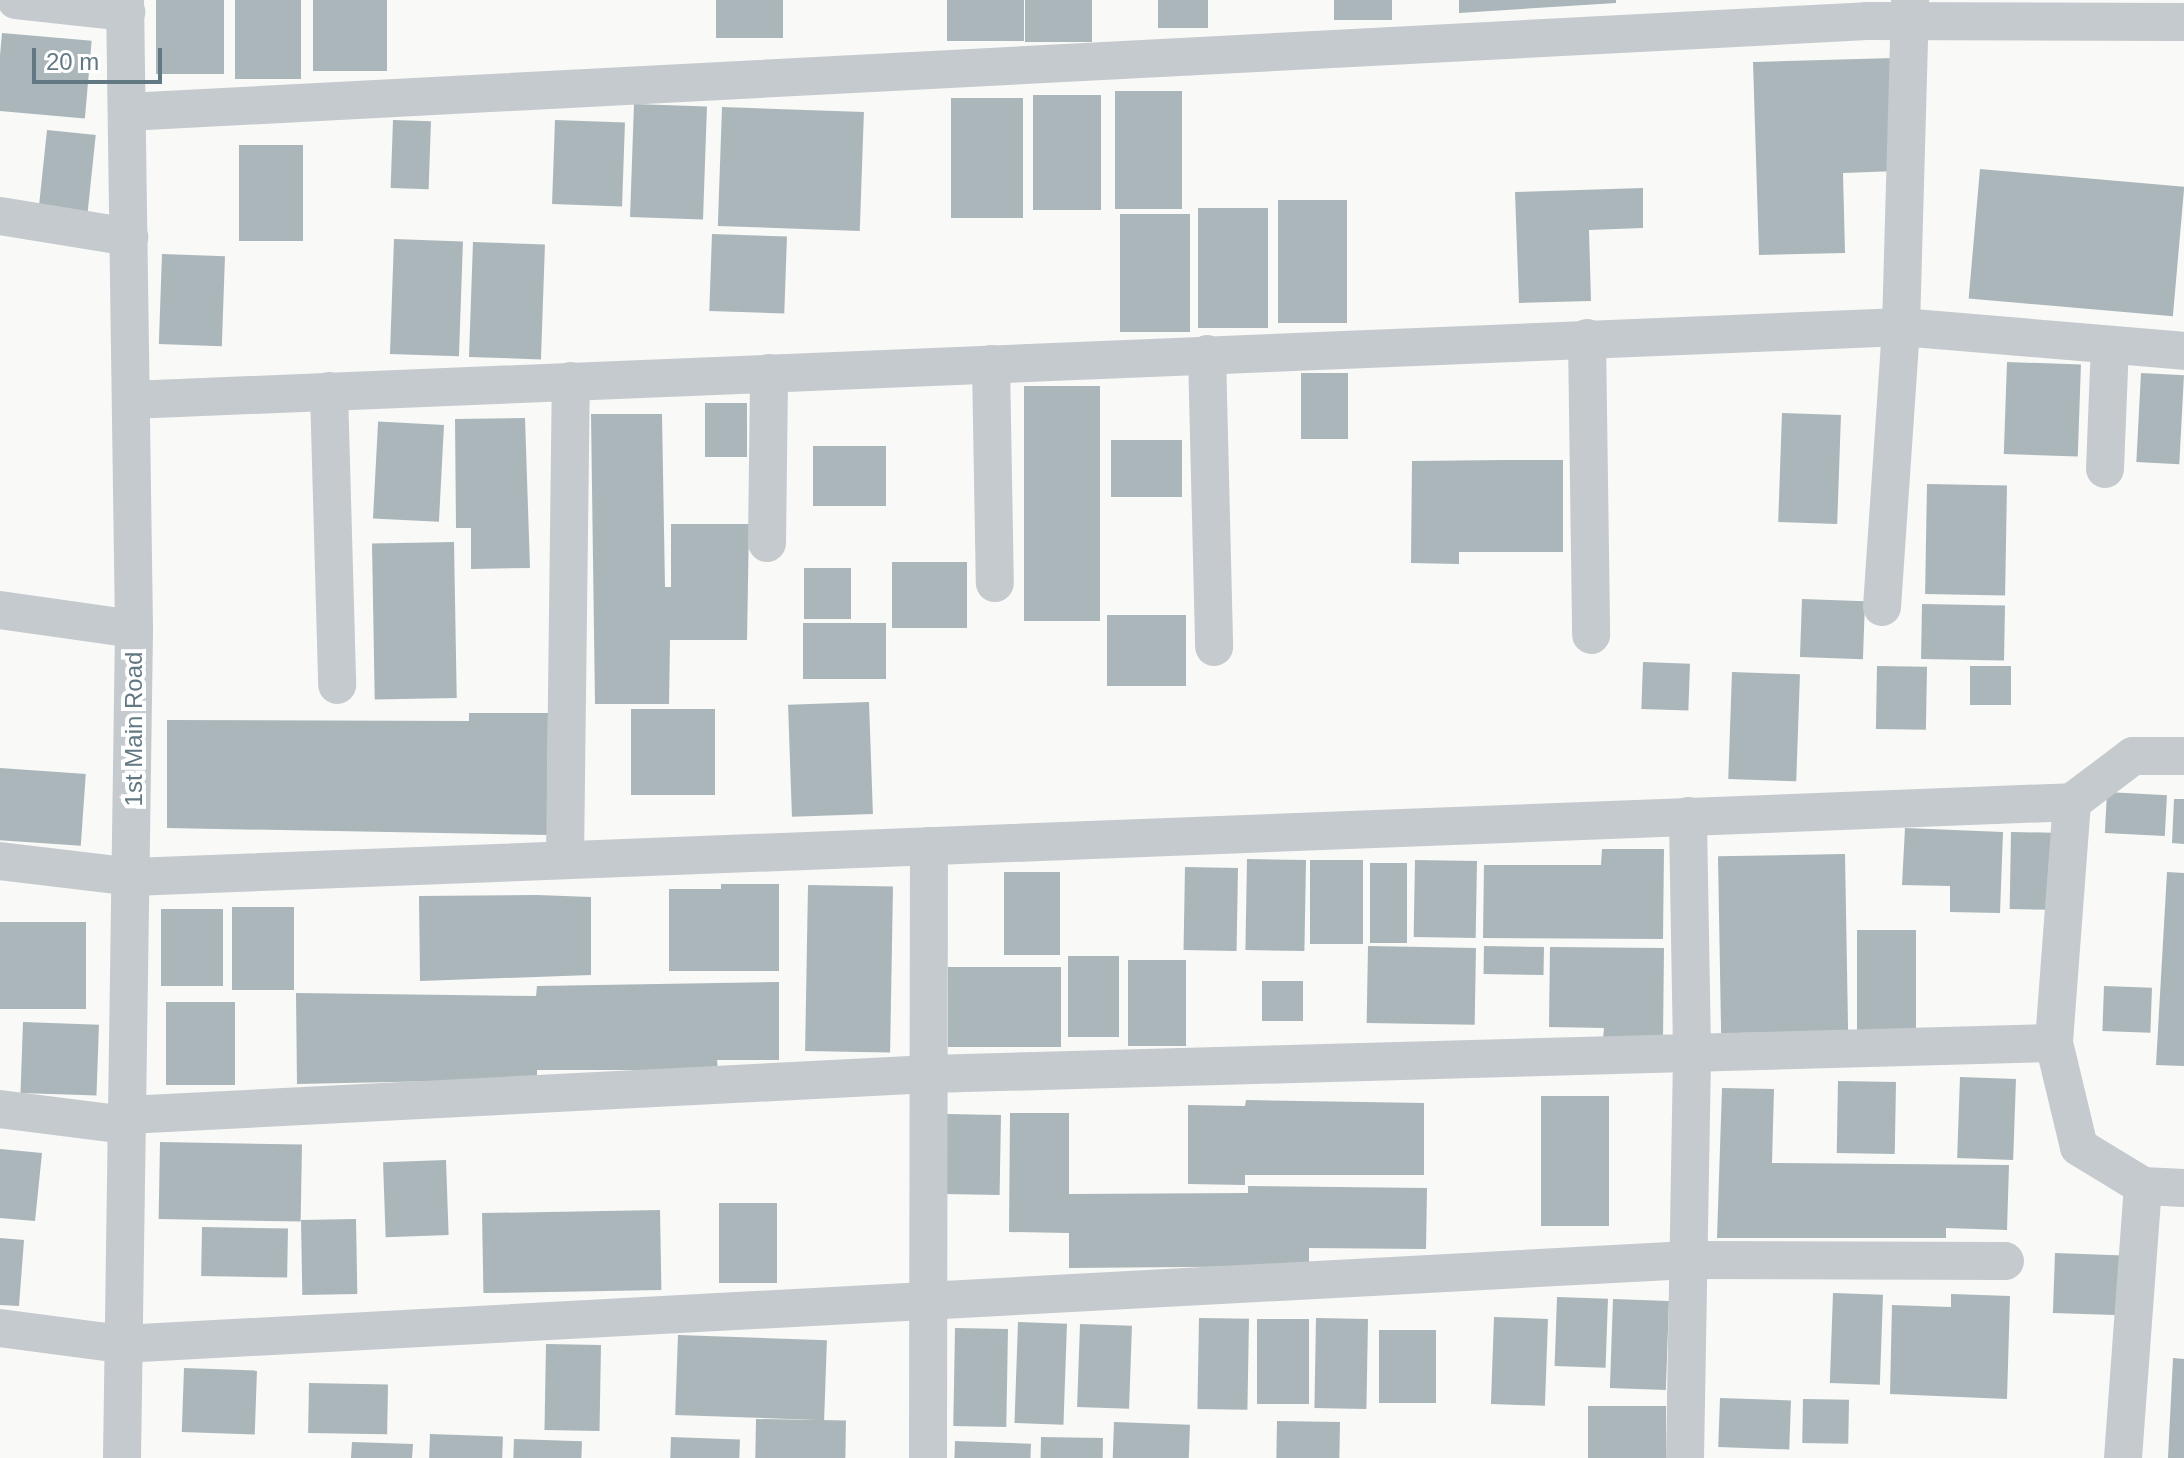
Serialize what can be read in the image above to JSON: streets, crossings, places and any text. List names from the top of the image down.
{
  "streets": {
    "street": ["1st Main Road"]
  },
  "scale_bar": "20 m"
}
